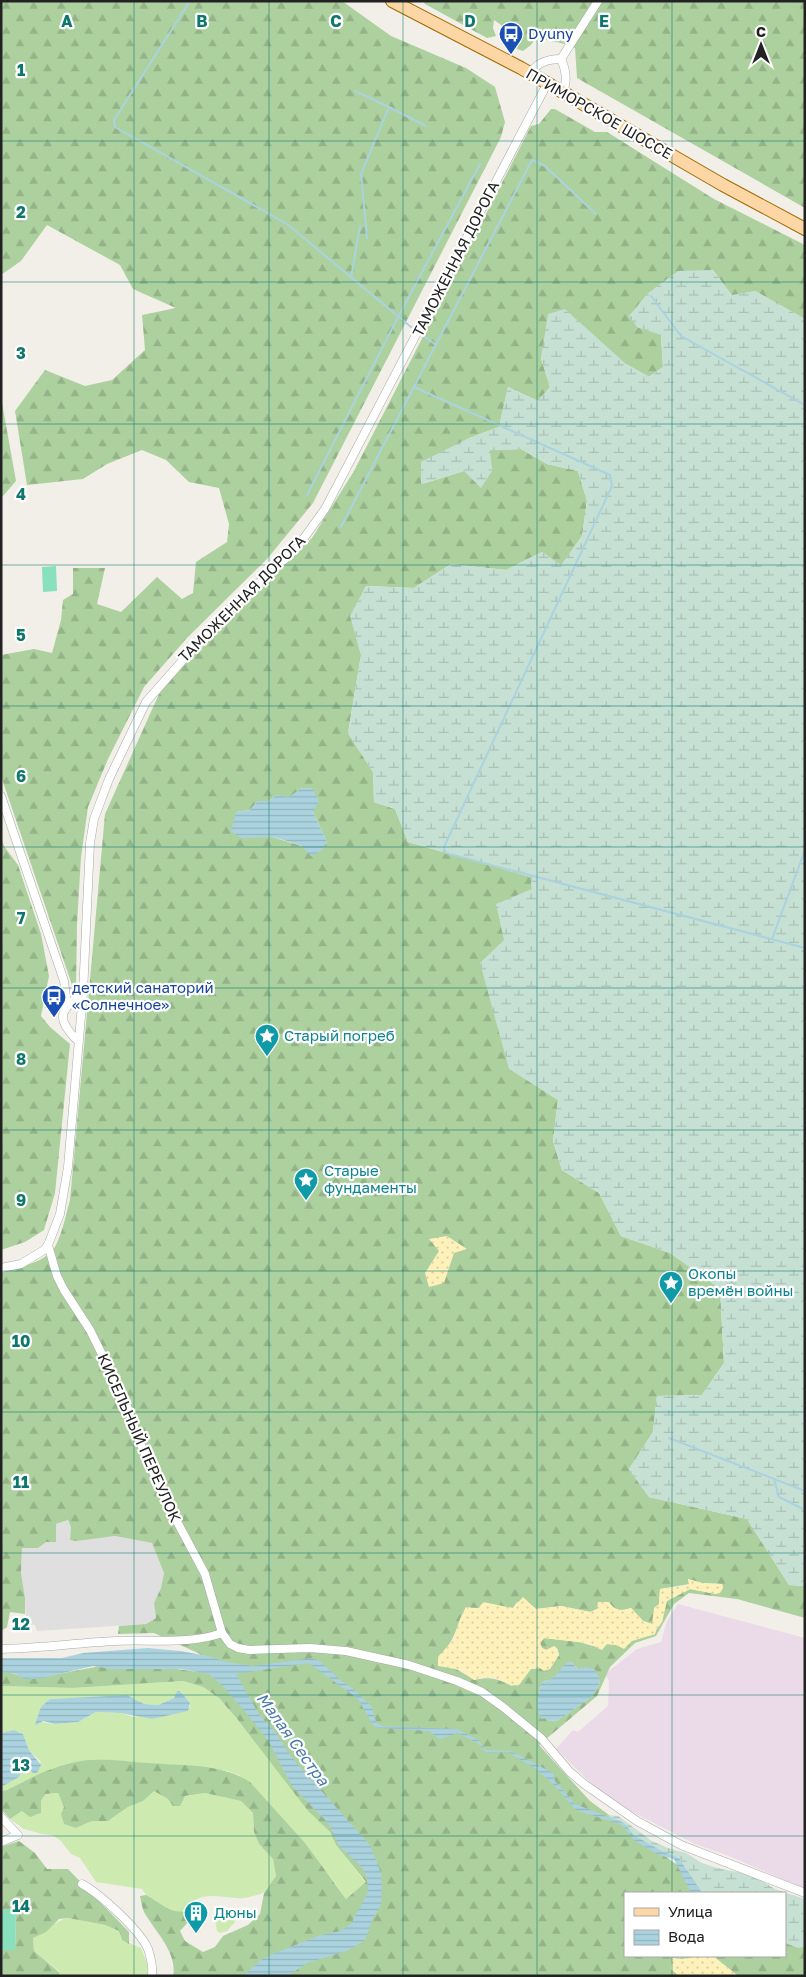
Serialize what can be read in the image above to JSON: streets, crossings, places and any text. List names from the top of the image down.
{
  "streets": {
    "main road": ["ПРИМОРСКОЕ ШОССЕ"],
    "street": ["ТАМОЖЕННАЯ ДОРОГА", "КИСЕЛЬНЫЙ ПЕРЕУЛОК"]
  },
  "crossings": [
    ["ПРИМОРСКОЕ ШОССЕ", "ТАМОЖЕННАЯ ДОРОГА"],
    ["ТАМОЖЕННАЯ ДОРОГА", "КИСЕЛЬНЫЙ ПЕРЕУЛОК"]
  ],
  "water": ["Малая Сестра"],
  "places": {
    "bus stop": ["Dyuny", "детский санаторий «Солнечное»"],
    "place": ["Старый погреб", "Старые фундаменты", "Окопы времён войны"],
    "building": ["Дюны"]
  },
  "legend": ["Улица", "Вода"],
  "north": "top",
  "grid": {
    "columns": [
      "A",
      "B",
      "C",
      "D",
      "E"
    ],
    "rows": [
      "1",
      "2",
      "3",
      "4",
      "5",
      "6",
      "7",
      "8",
      "9",
      "10",
      "11",
      "12",
      "13",
      "14"
    ]
  }
}
